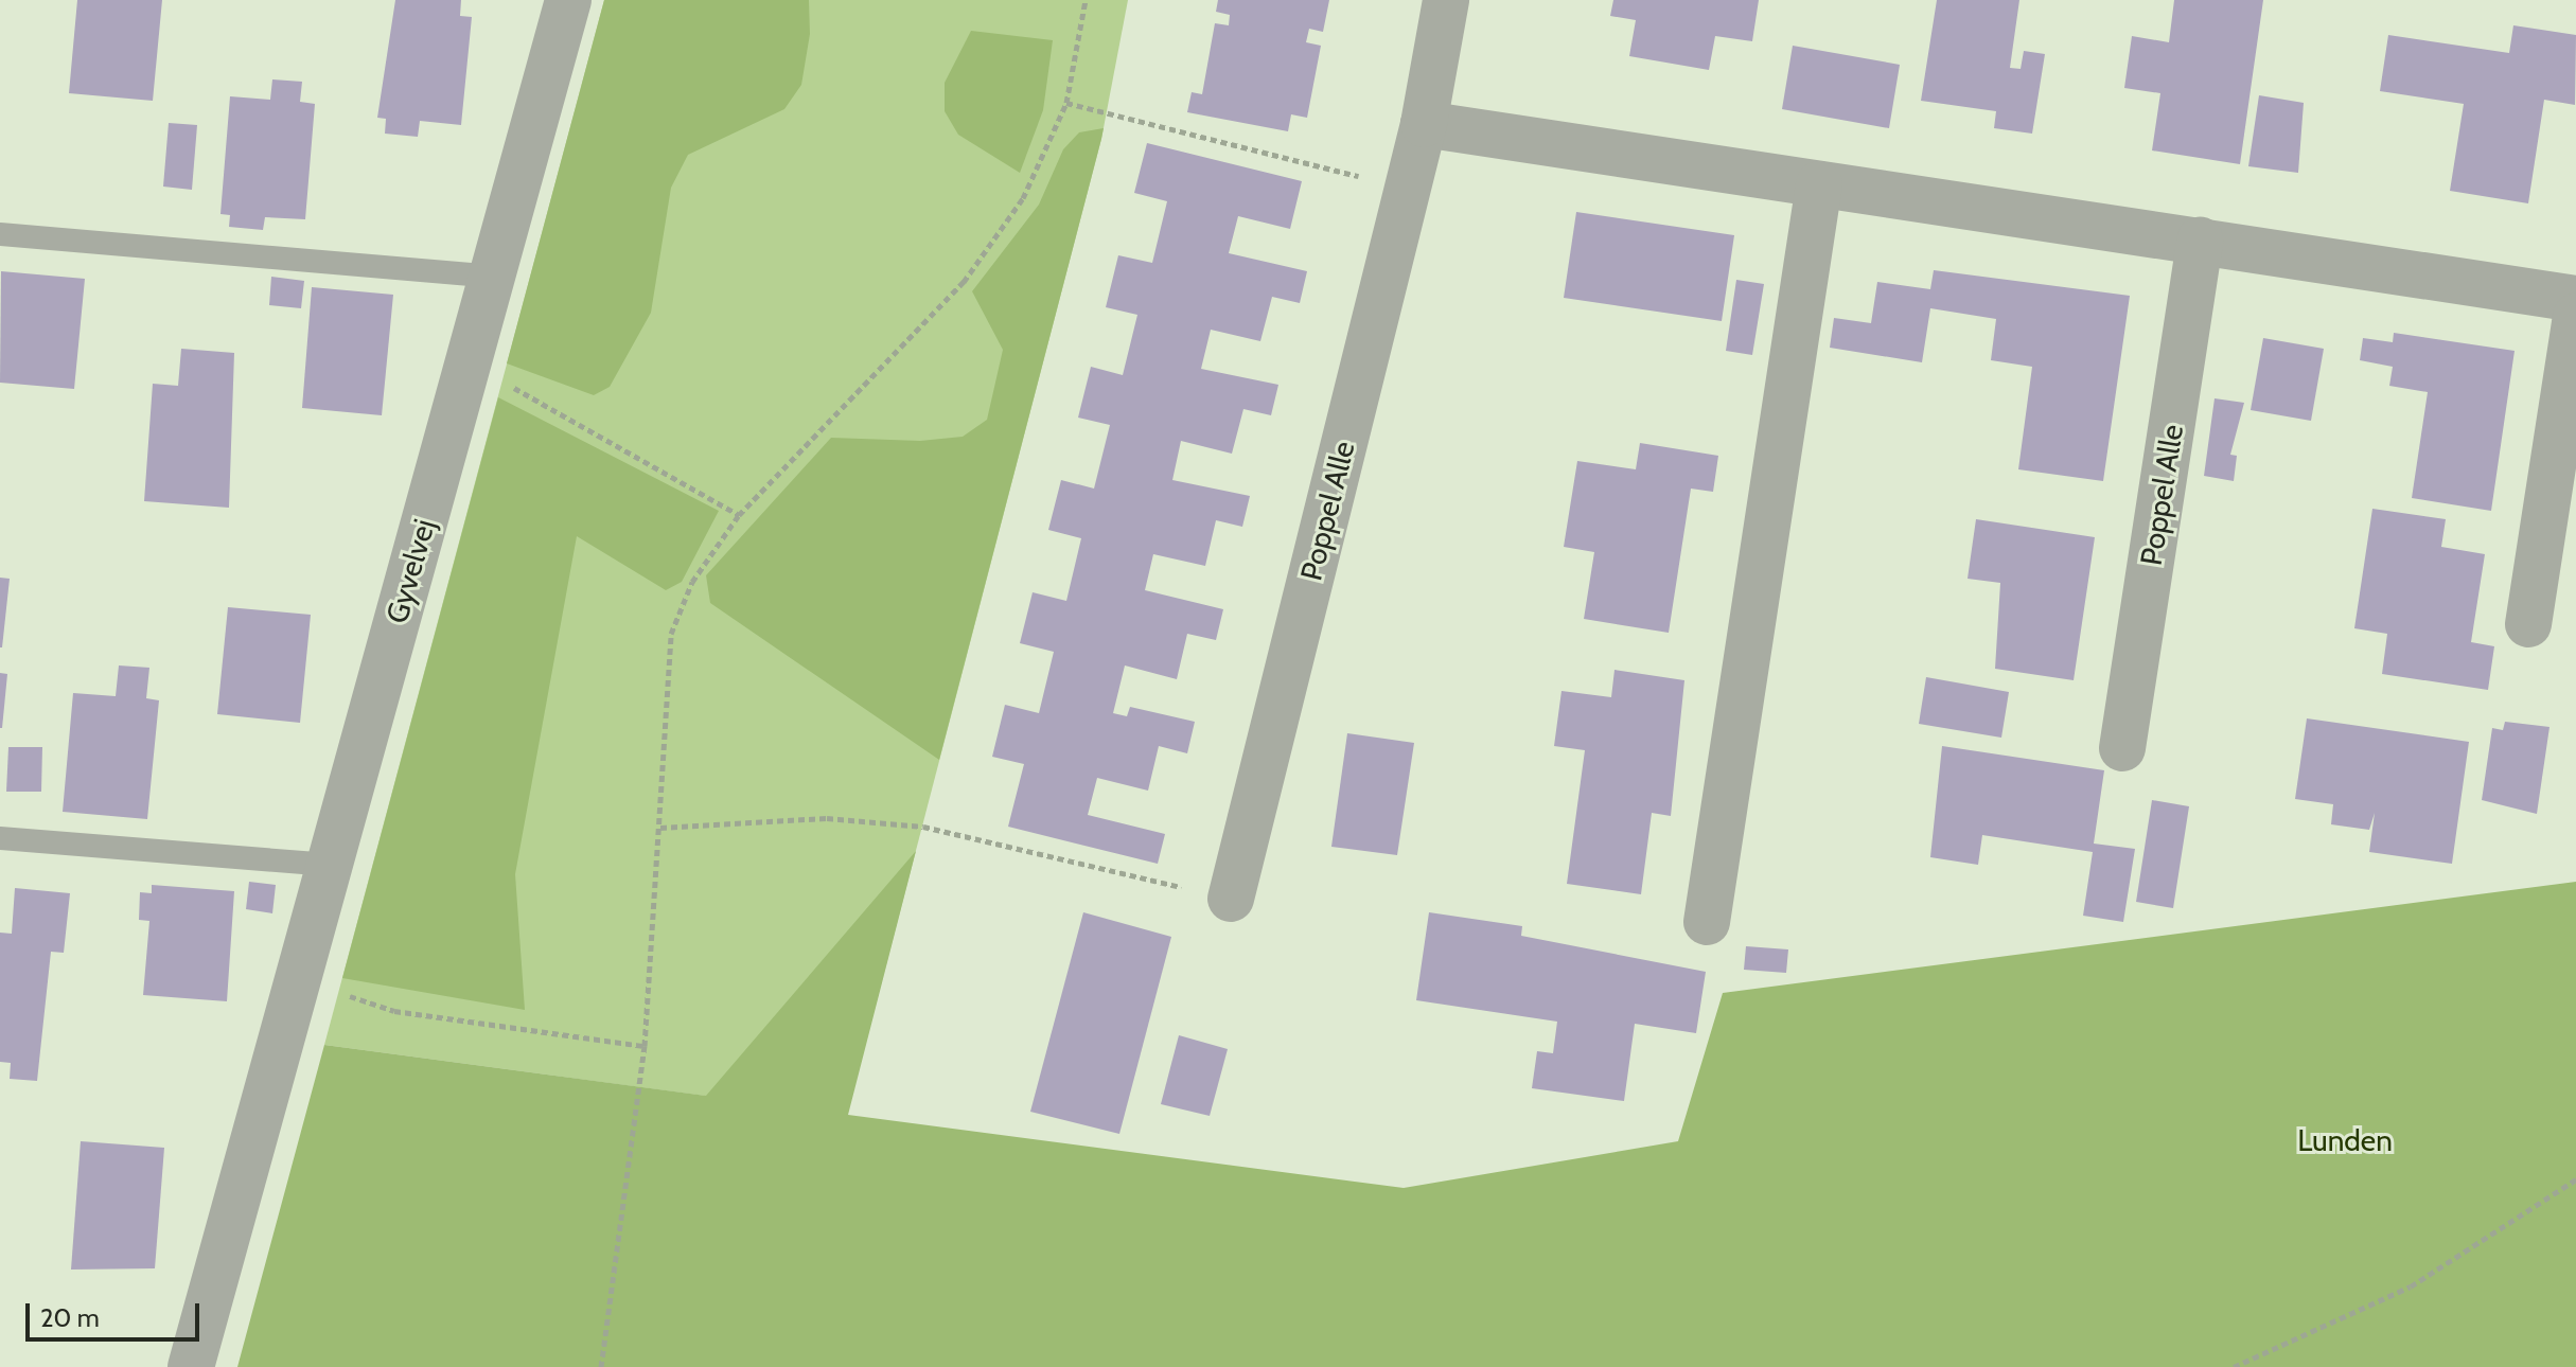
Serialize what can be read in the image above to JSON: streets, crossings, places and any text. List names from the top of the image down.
{
  "streets": {
    "street": ["Poppel Alle", "Gyvelvej"]
  },
  "parks": ["Lunden"],
  "scale_bar": "20 m"
}
